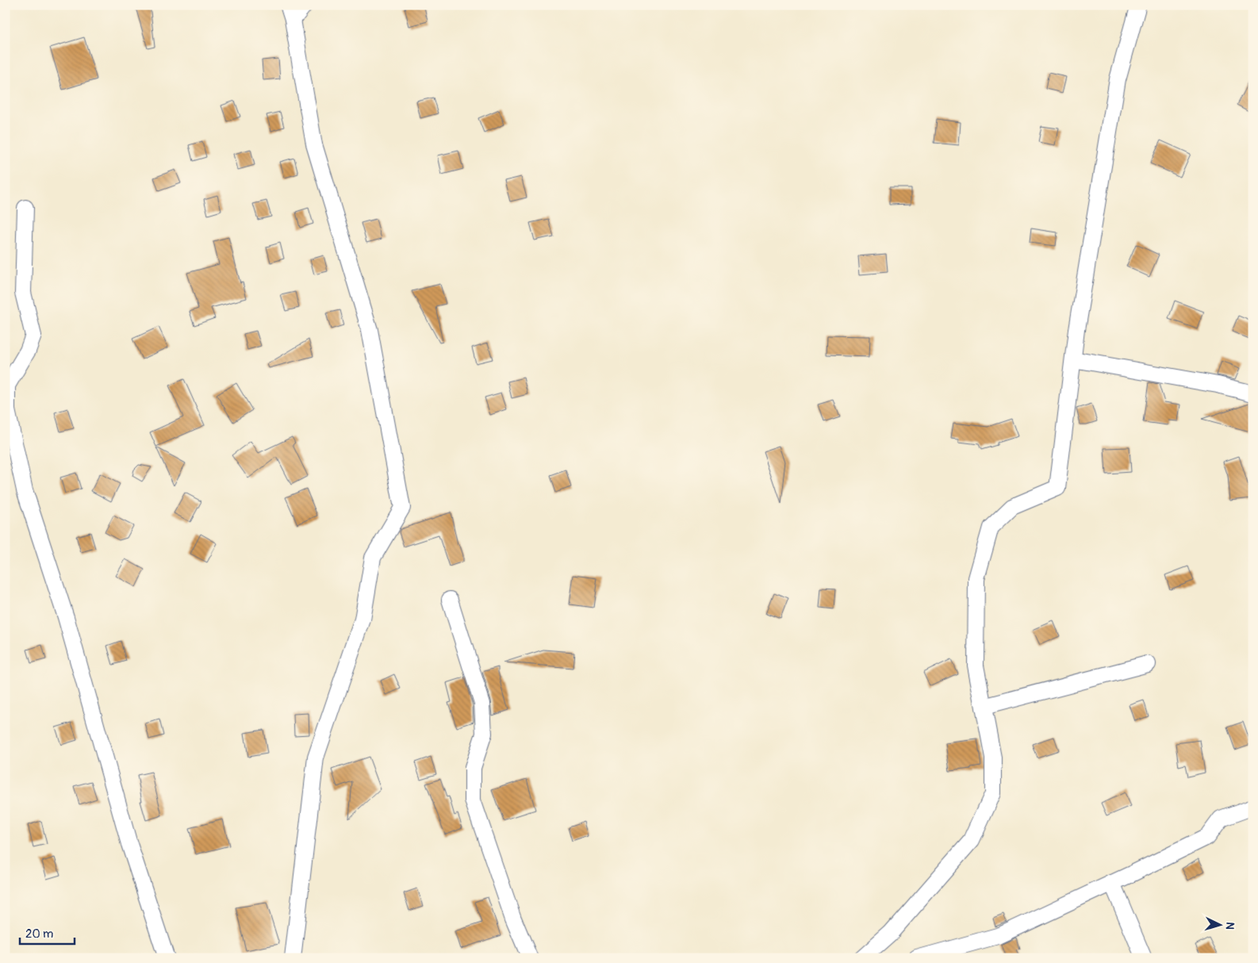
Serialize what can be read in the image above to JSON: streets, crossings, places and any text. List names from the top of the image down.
{
  "scale_bar": "20 m",
  "north": "right"
}
